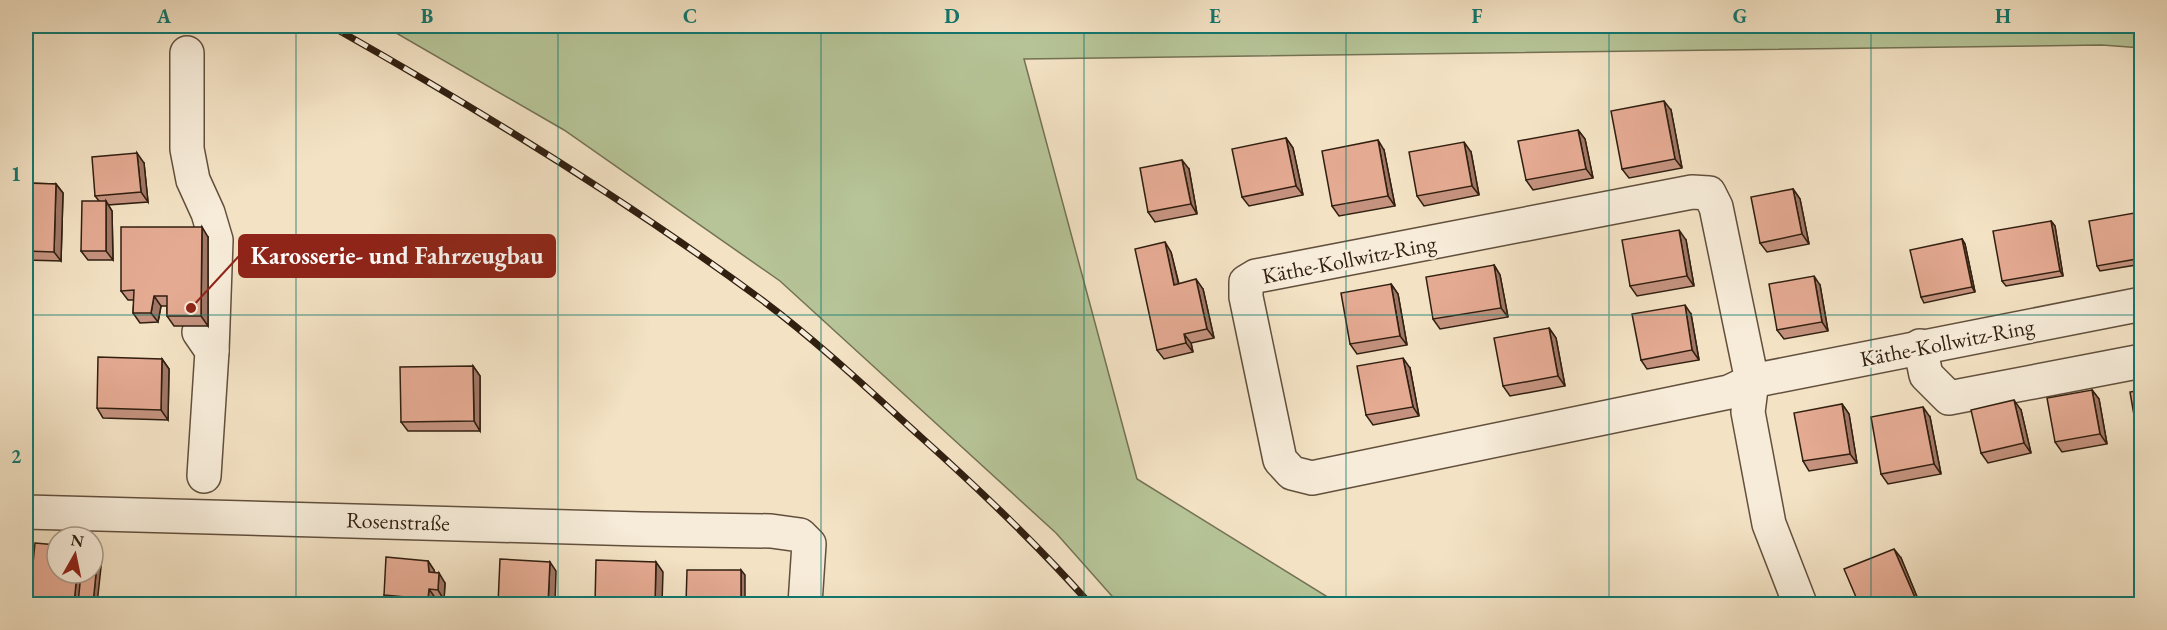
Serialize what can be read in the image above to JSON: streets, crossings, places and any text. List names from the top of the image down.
{
  "streets": {
    "street": ["Käthe-Kollwitz-Ring", "Rosenstraße"]
  },
  "places": ["Karosserie- und Fahrzeugbau"],
  "north": "top",
  "grid": {
    "columns": [
      "A",
      "B",
      "C",
      "D",
      "E",
      "F",
      "G",
      "H"
    ],
    "rows": ["1", "2"]
  }
}
